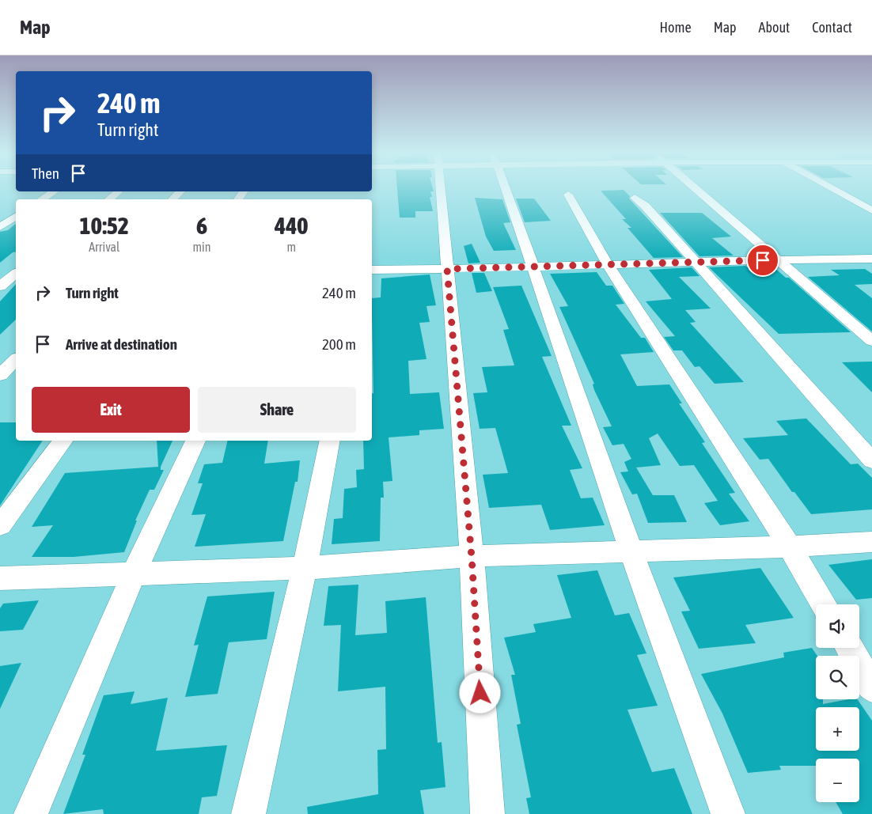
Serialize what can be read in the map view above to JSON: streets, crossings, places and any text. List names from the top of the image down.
{
  "page": {
    "header": "Map",
    "nav": [
      "Home",
      "Map",
      "About",
      "Contact"
    ],
    "turn": ["240 m", "Turn right"],
    "then": "Then",
    "eta": [
      "10:52",
      "Arrival",
      "6",
      "min",
      "440",
      "m"
    ],
    "list": [
      {
        "name": "Turn right",
        "value": "240 m"
      },
      {
        "name": "Arrive at destination",
        "value": "200 m"
      }
    ],
    "buttons": ["Exit", "Share"],
    "map_buttons": ["+", "−"]
  }
}
